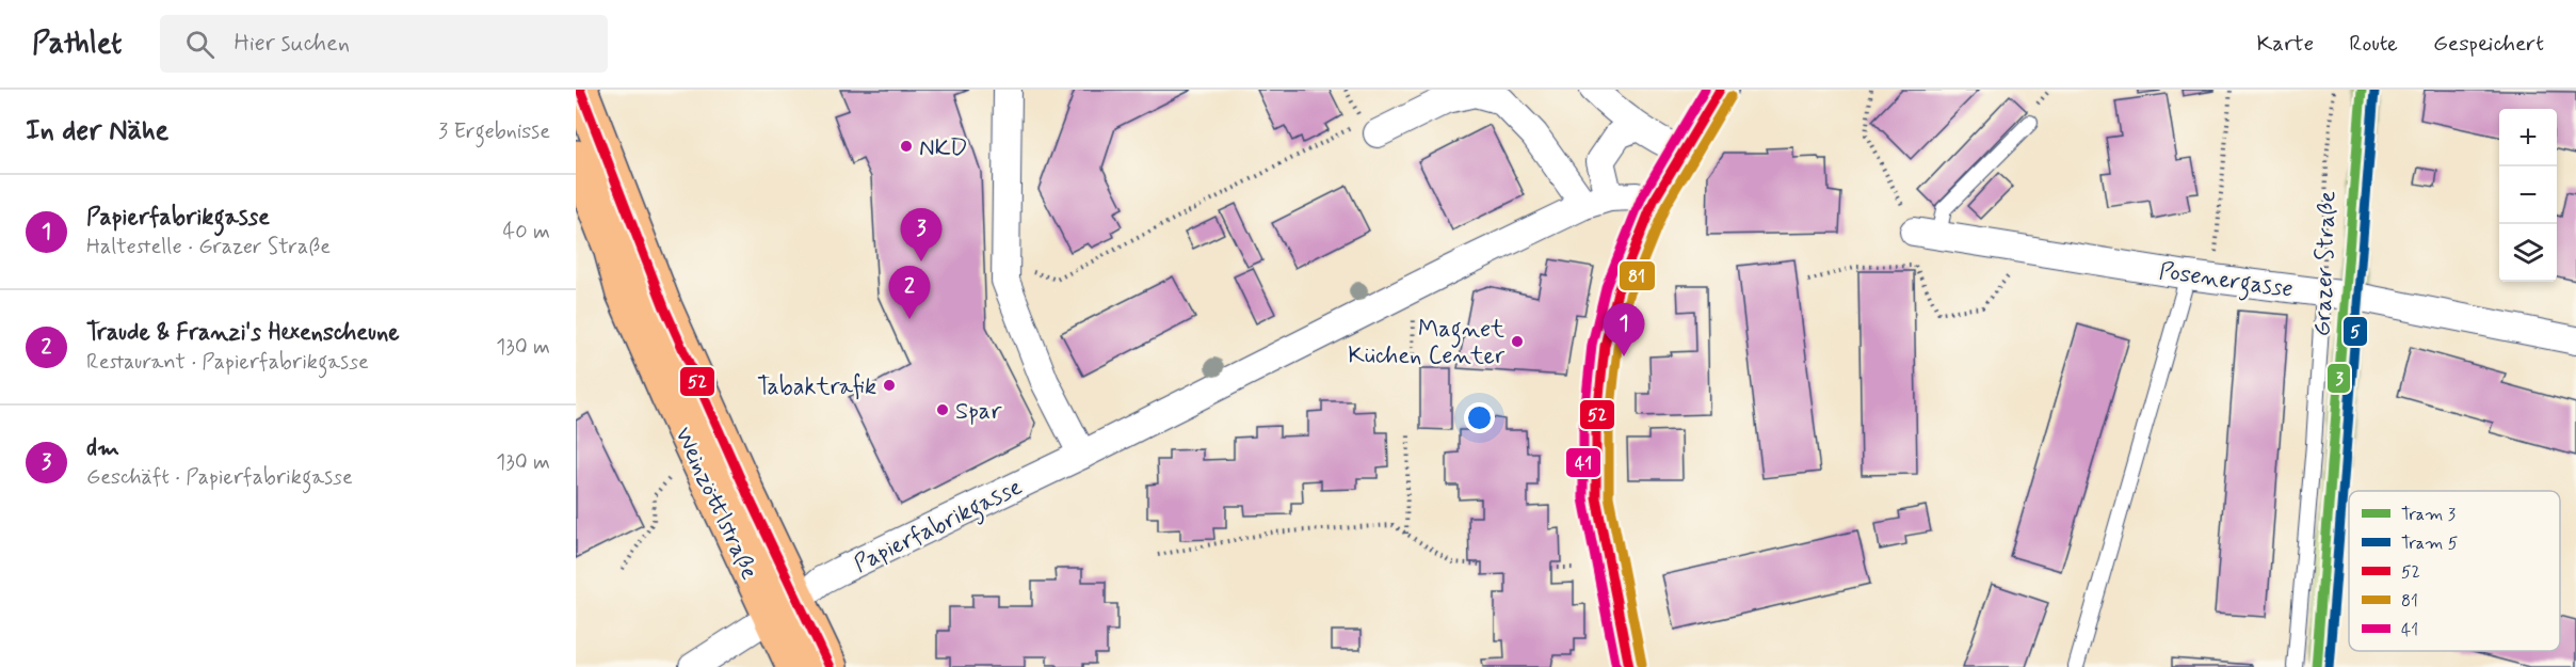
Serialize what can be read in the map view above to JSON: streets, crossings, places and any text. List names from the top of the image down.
{
  "streets": {
    "main road": ["Weinzöttlstraße"],
    "street": ["Posenergasse", "Papierfabrikgasse"],
    "lane": ["Grazer Straße"]
  },
  "crossings": [
    ["Grazer Straße", "Posenergasse"],
    ["Weinzöttlstraße", "Papierfabrikgasse"]
  ],
  "places": [
    "NKD",
    "Magnet Küchen Center",
    "Tabaktrafik",
    "Spar"
  ],
  "lines": [
    "tram line 3",
    "transit line 52",
    "transit line 41",
    "tram line 5",
    "transit line 81"
  ],
  "legend": [
    "Tram 3",
    "Tram 5",
    "52",
    "81",
    "41"
  ],
  "page": {
    "header": "Pathlet",
    "search": "Hier suchen",
    "nav": ["Karte", "Route", "Gespeichert"],
    "heading": ["In der Nähe", "3 Ergebnisse"],
    "map_buttons": ["+", "−"],
    "list": [
      {
        "mark": "1",
        "name": "Papierfabrikgasse",
        "note": "Haltestelle · Grazer Straße",
        "value": "40 m"
      },
      {
        "mark": "2",
        "name": "Traude & Franzi's Hexenscheune",
        "note": "Restaurant · Papierfabrikgasse",
        "value": "130 m"
      },
      {
        "mark": "3",
        "name": "dm",
        "note": "Geschäft · Papierfabrikgasse",
        "value": "130 m"
      }
    ],
    "pins": ["3", "2", "1"]
  }
}
